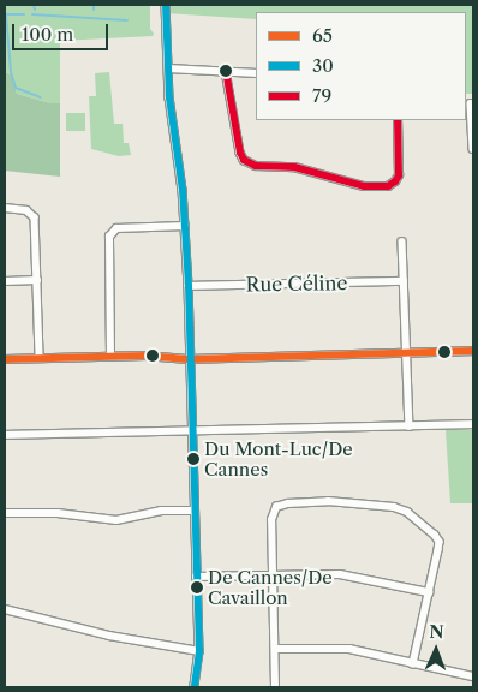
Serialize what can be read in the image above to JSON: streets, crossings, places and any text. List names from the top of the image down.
{
  "streets": {
    "street": ["Rue Céline"]
  },
  "places": ["Du Mont-Luc/De Cannes", "De Cannes/De Cavaillon"],
  "lines": ["transit line 30", "transit line 79", "transit line 65"],
  "legend": ["65", "30", "79"],
  "scale_bar": "100 m",
  "north": "top"
}
